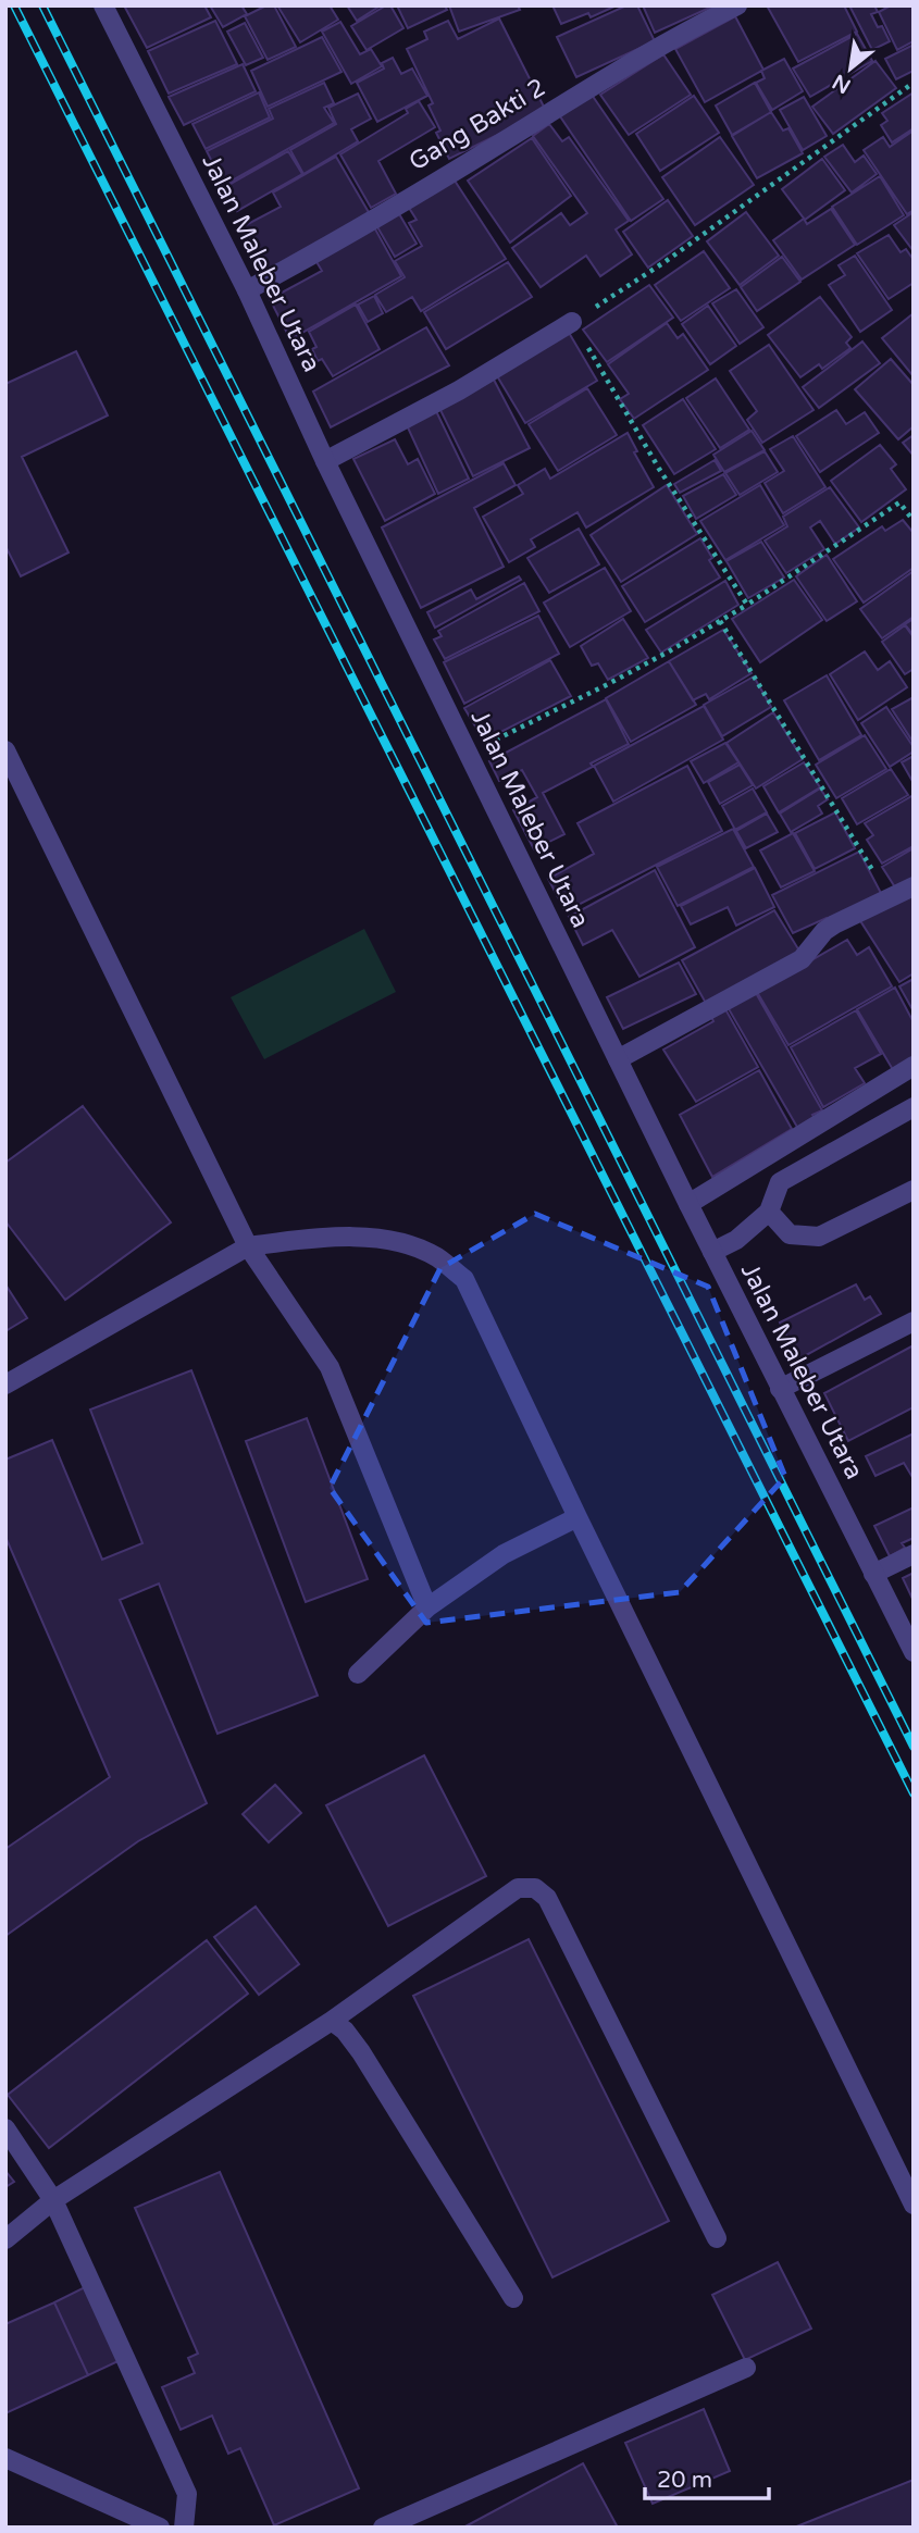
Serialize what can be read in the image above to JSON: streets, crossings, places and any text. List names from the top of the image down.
{
  "streets": {
    "street": ["Gang Bakti 2", "Jalan Maleber Utara"]
  },
  "crossings": [
    ["Gang Bakti 2", "Jalan Maleber Utara"]
  ],
  "scale_bar": "20 m",
  "north": "bottom left"
}
